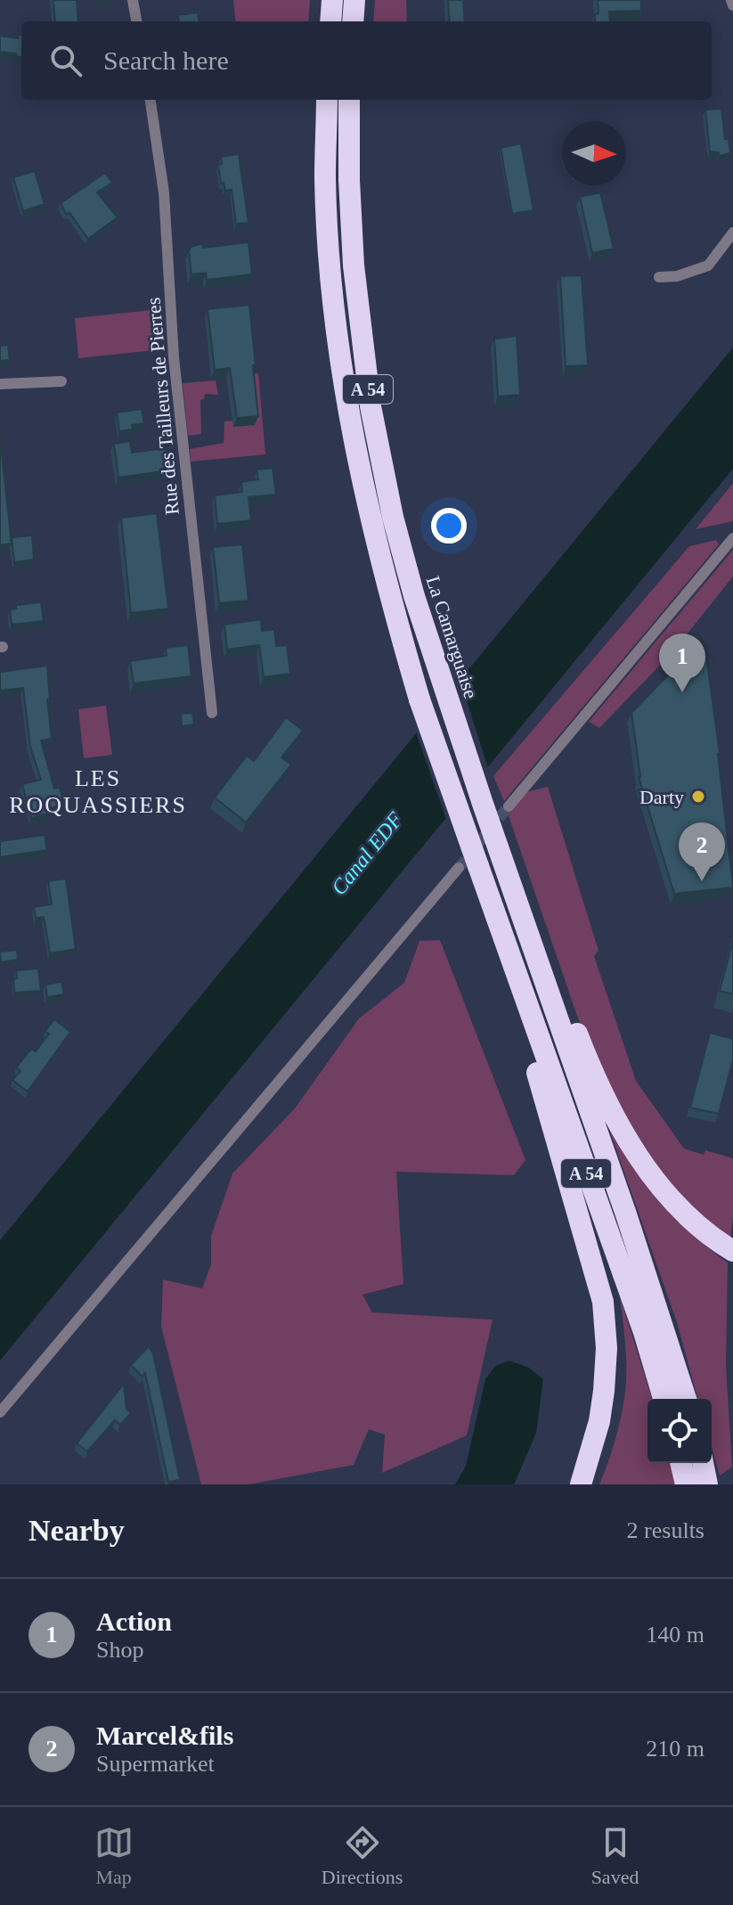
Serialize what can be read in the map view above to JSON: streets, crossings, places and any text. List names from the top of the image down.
{
  "streets": {
    "highway": ["A 54", "La Camarguaise"],
    "street": ["Rue des Tailleurs de Pierres"]
  },
  "crossings": [
    ["A 54", "La Camarguaise"]
  ],
  "districts": ["LES ROQUASSIERS"],
  "water": ["Canal EDF"],
  "places": ["Darty"],
  "north": "right",
  "page": {
    "search": "Search here",
    "pins": ["1", "2"],
    "heading": ["Nearby", "2 results"],
    "list": [
      {
        "mark": "1",
        "name": "Action",
        "note": "Shop",
        "value": "140 m"
      },
      {
        "mark": "2",
        "name": "Marcel&fils",
        "note": "Supermarket",
        "value": "210 m"
      }
    ],
    "nav": ["Map", "Directions", "Saved"]
  }
}
